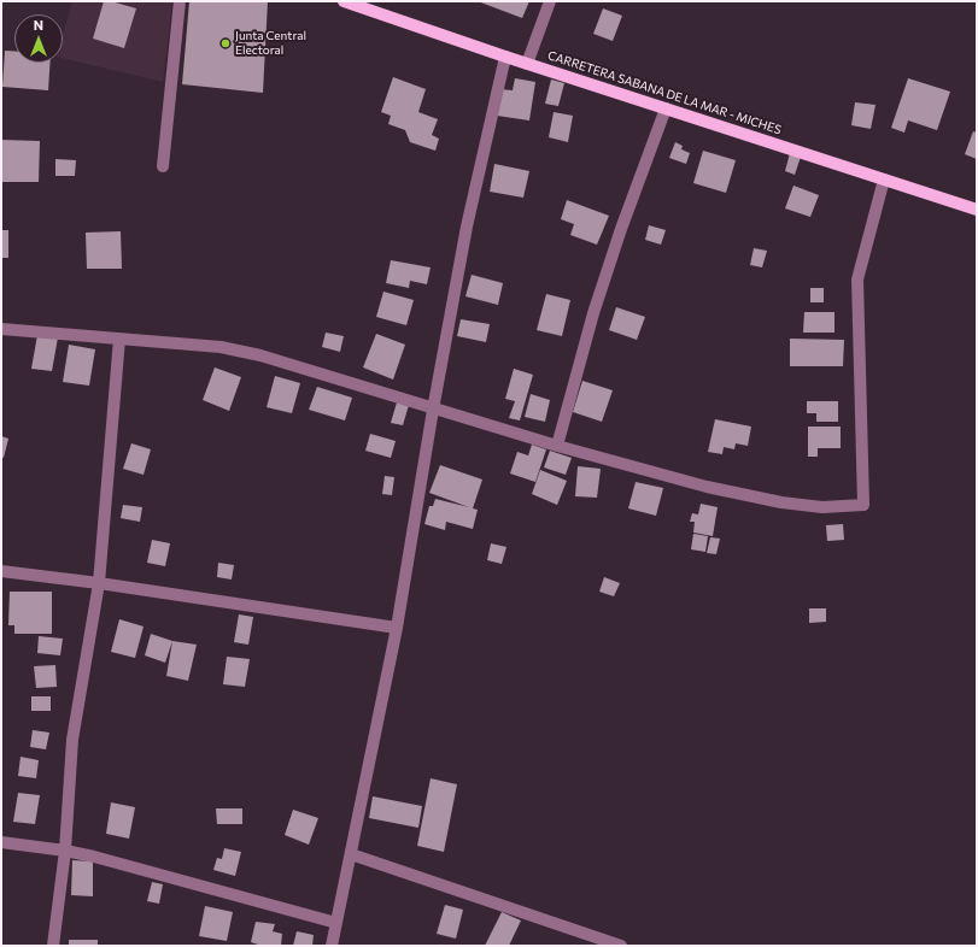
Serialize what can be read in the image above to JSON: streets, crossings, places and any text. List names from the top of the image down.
{
  "streets": {
    "main road": ["CARRETERA SABANA DE LA MAR - MICHES"]
  },
  "places": ["Junta Central Electoral"],
  "north": "top"
}
